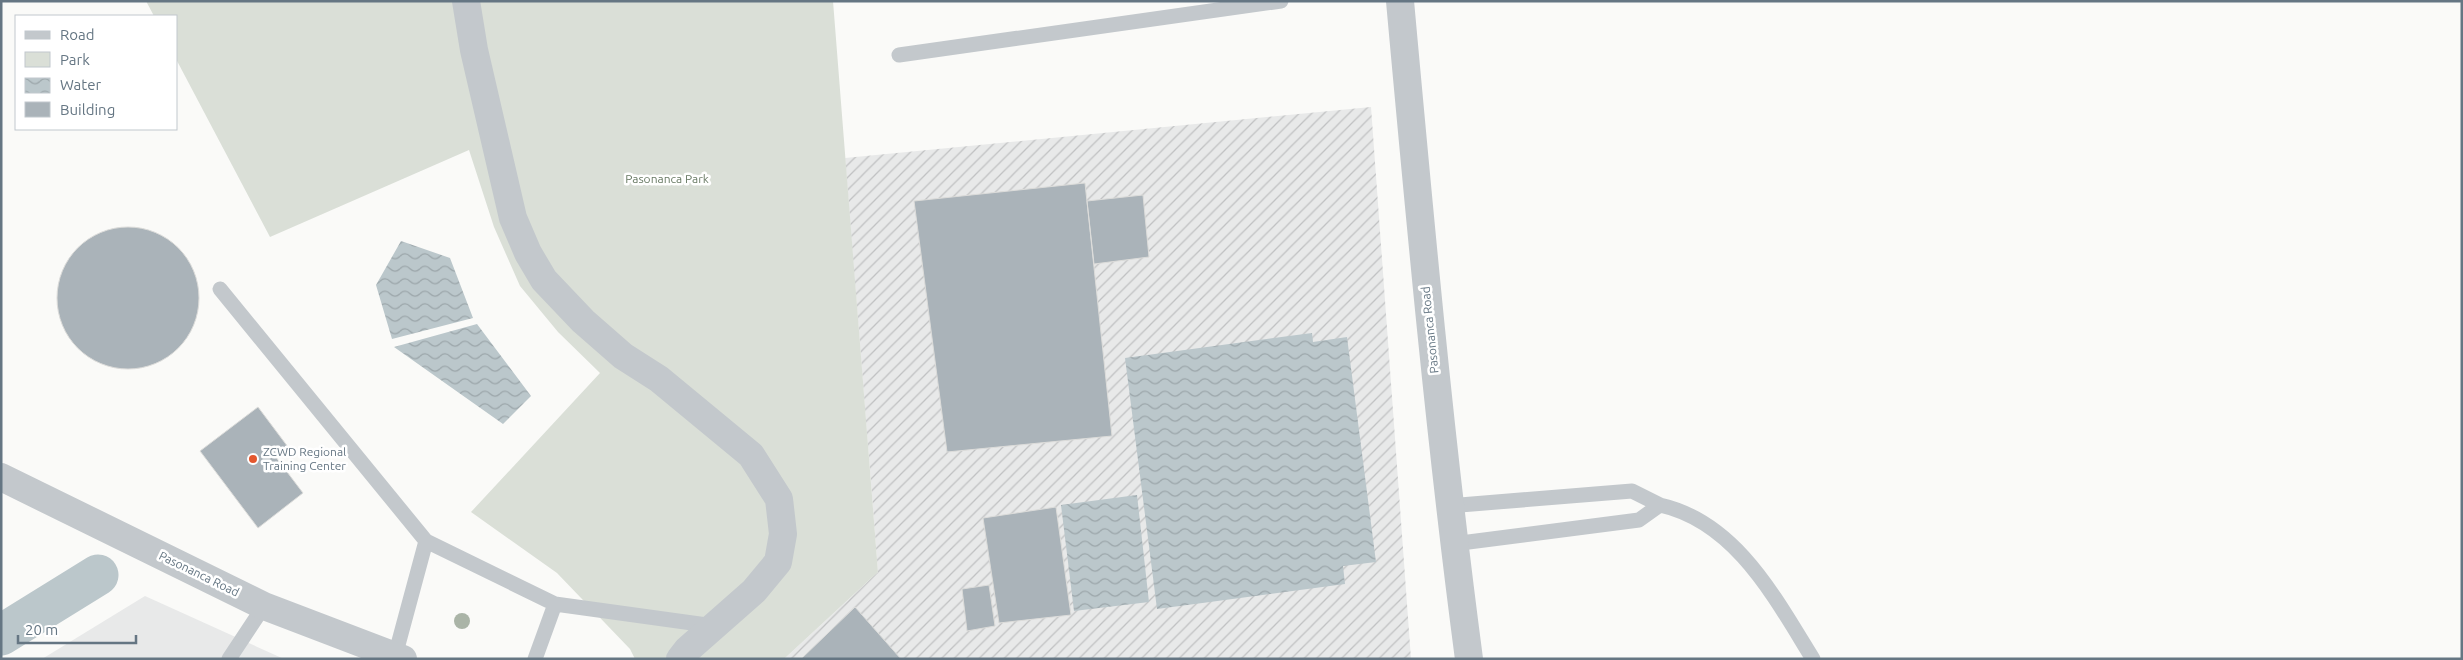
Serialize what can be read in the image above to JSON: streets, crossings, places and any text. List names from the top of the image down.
{
  "streets": {
    "street": ["Pasonanca Road"]
  },
  "parks": ["Pasonanca Park"],
  "places": ["ZCWD Regional Training Center"],
  "legend": [
    "Road",
    "Park",
    "Water",
    "Building"
  ],
  "scale_bar": "20 m"
}
